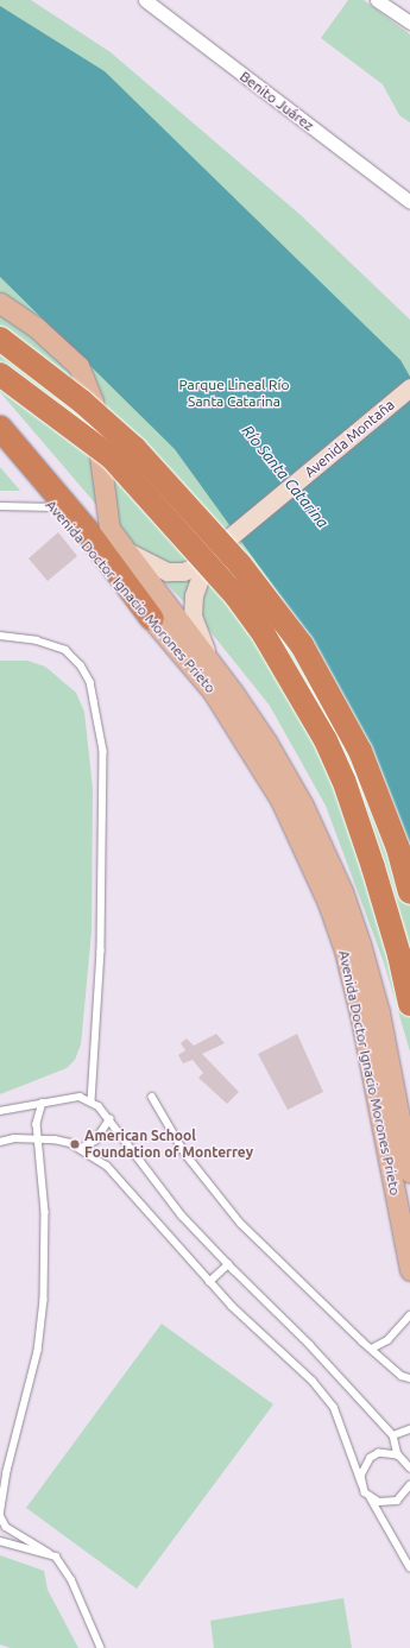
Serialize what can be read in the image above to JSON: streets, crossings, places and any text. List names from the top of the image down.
{
  "streets": {
    "main road": ["Avenida Doctor Ignacio Morones Prieto"],
    "street": ["Benito Juárez", "Avenida Montaña"]
  },
  "crossings": [
    ["Avenida Montaña", "Avenida Doctor Ignacio Morones Prieto"]
  ],
  "water": ["Río Santa Catarina"],
  "parks": ["Parque Lineal Río Santa Catarina"],
  "places": ["American School Foundation of Monterrey"]
}
